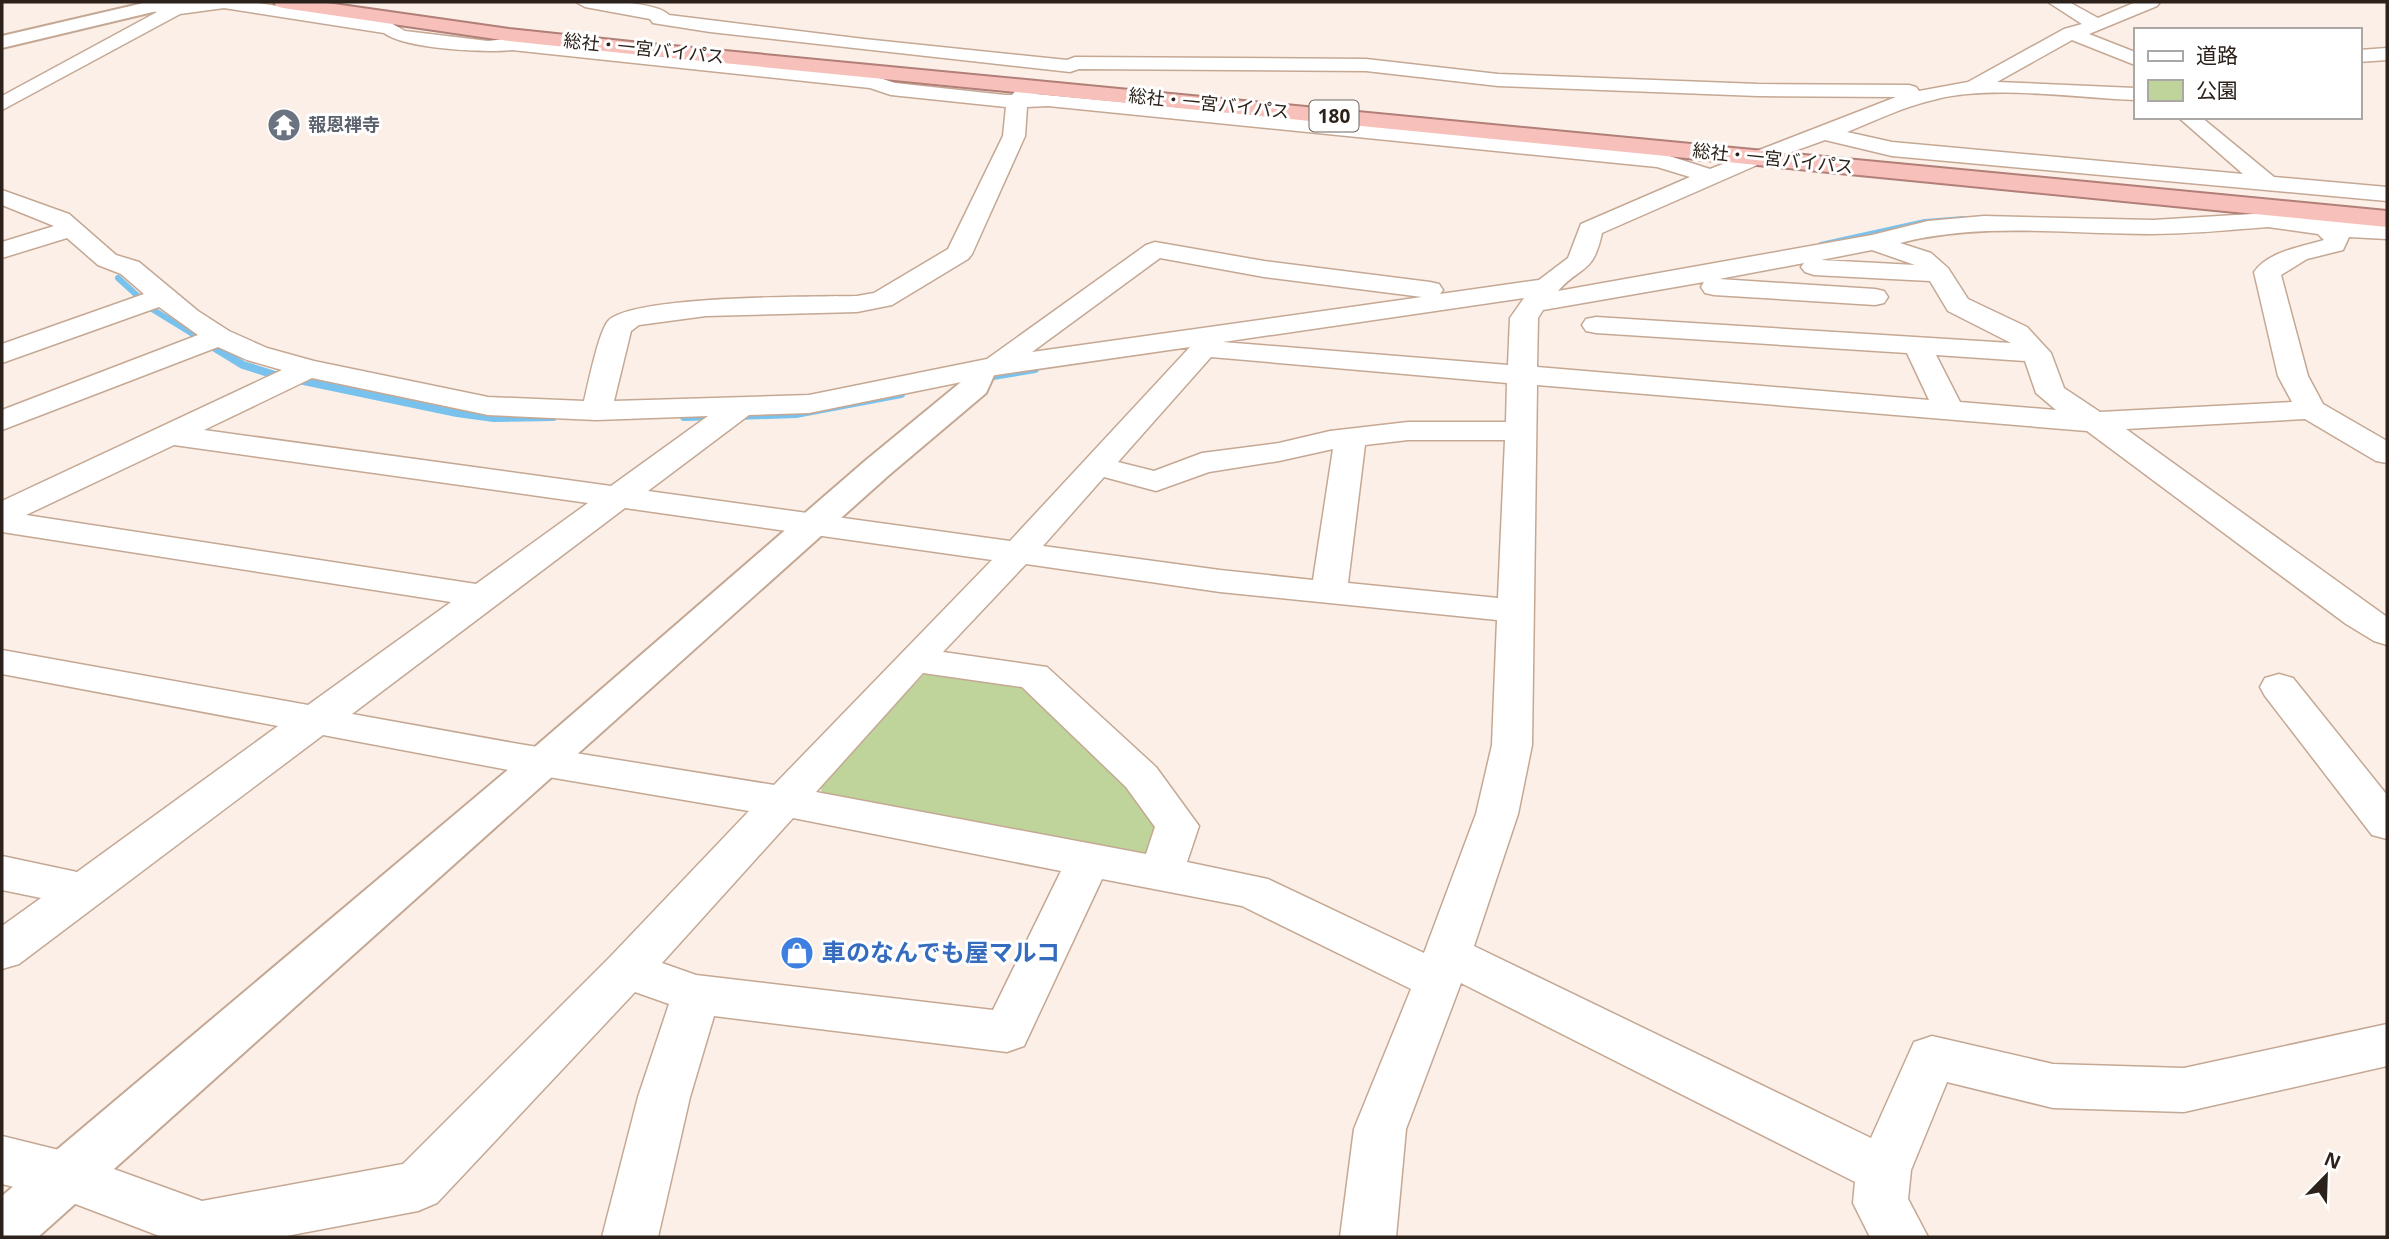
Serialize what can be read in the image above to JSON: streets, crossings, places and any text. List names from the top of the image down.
{
  "streets": {
    "highway": ["総社・一宮バイパス", "180"]
  },
  "places": {
    "temple": ["報恩禅寺"],
    "shop": ["車のなんでも屋マルコ"]
  },
  "legend": ["道路", "公園"],
  "north": "top right"
}
